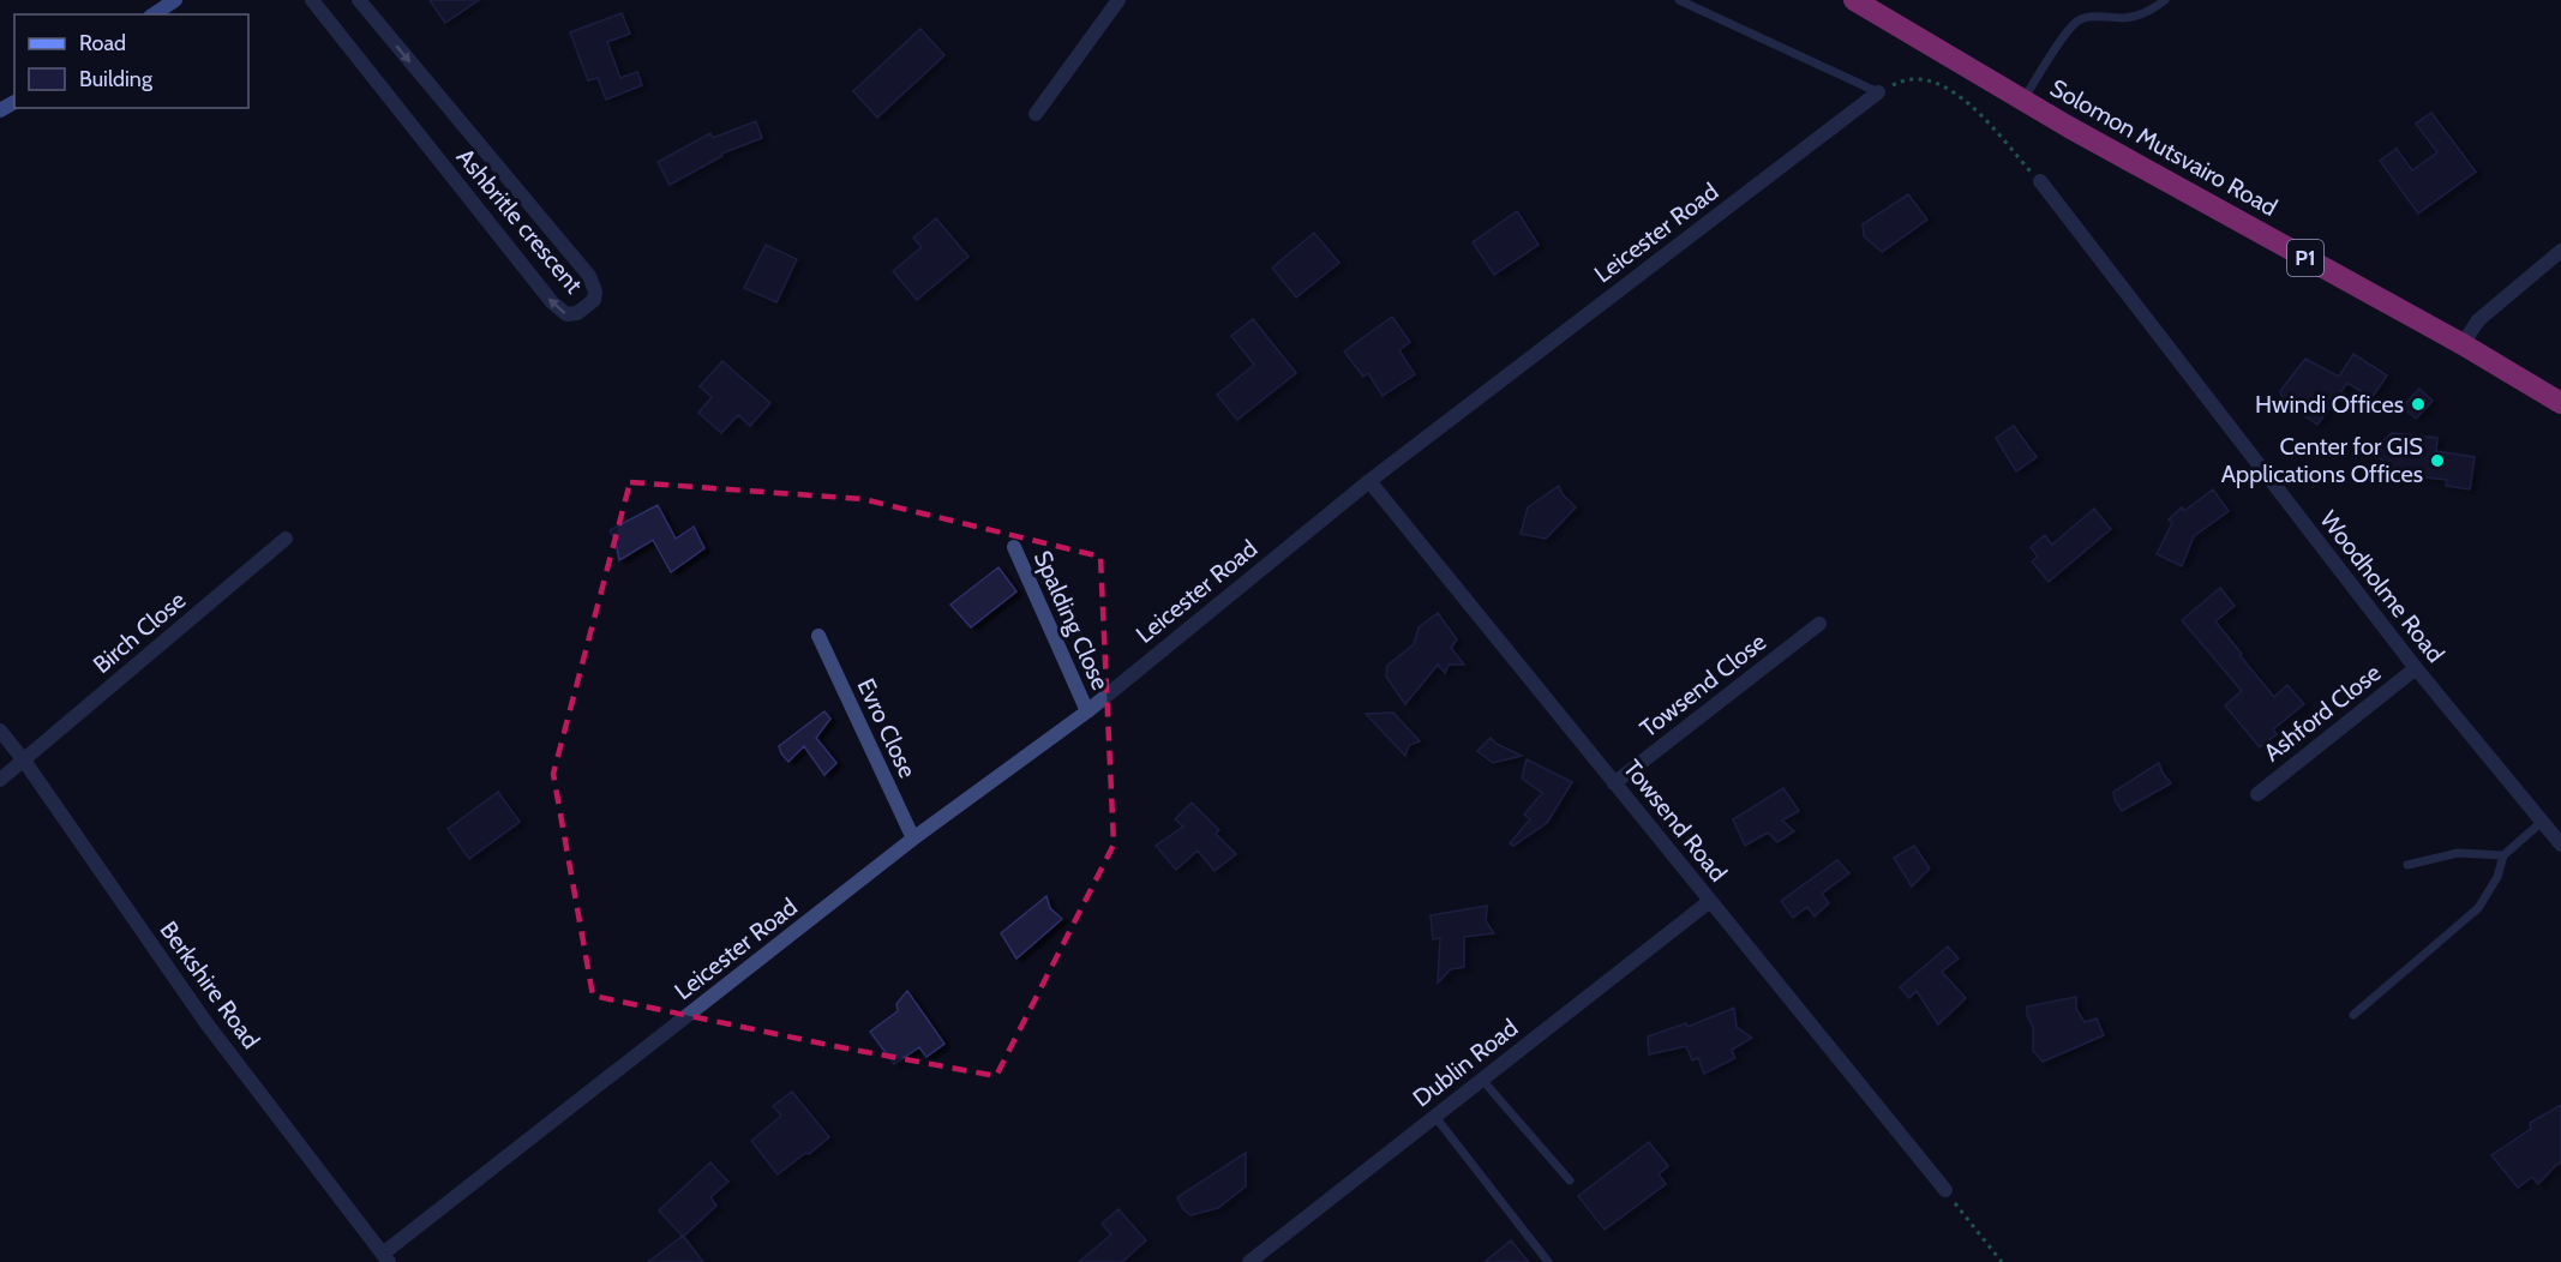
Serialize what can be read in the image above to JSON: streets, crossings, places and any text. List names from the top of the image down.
{
  "streets": {
    "highway": ["Solomon Mutsvairo Road", "P1"],
    "street": [
      "Ashbritle crescent",
      "Leicester Road",
      "Woodholme Road",
      "Spalding Close",
      "Birch Close",
      "Towsend Close",
      "Ashford Close",
      "Evro Close",
      "Towsend Road",
      "Berkshire Road",
      "Dublin Road"
    ]
  },
  "crossings": [
    ["Leicester Road", "Spalding Close"],
    ["Leicester Road", "Evro Close"],
    ["Leicester Road", "Towsend Road"],
    ["Leicester Road", "Berkshire Road"],
    ["Woodholme Road", "Ashford Close"],
    ["Birch Close", "Berkshire Road"],
    ["Towsend Close", "Towsend Road"],
    ["Towsend Road", "Dublin Road"]
  ],
  "places": ["Hwindi Offices", "Center for GIS Applications Offices"],
  "legend": ["Road", "Building"]
}
